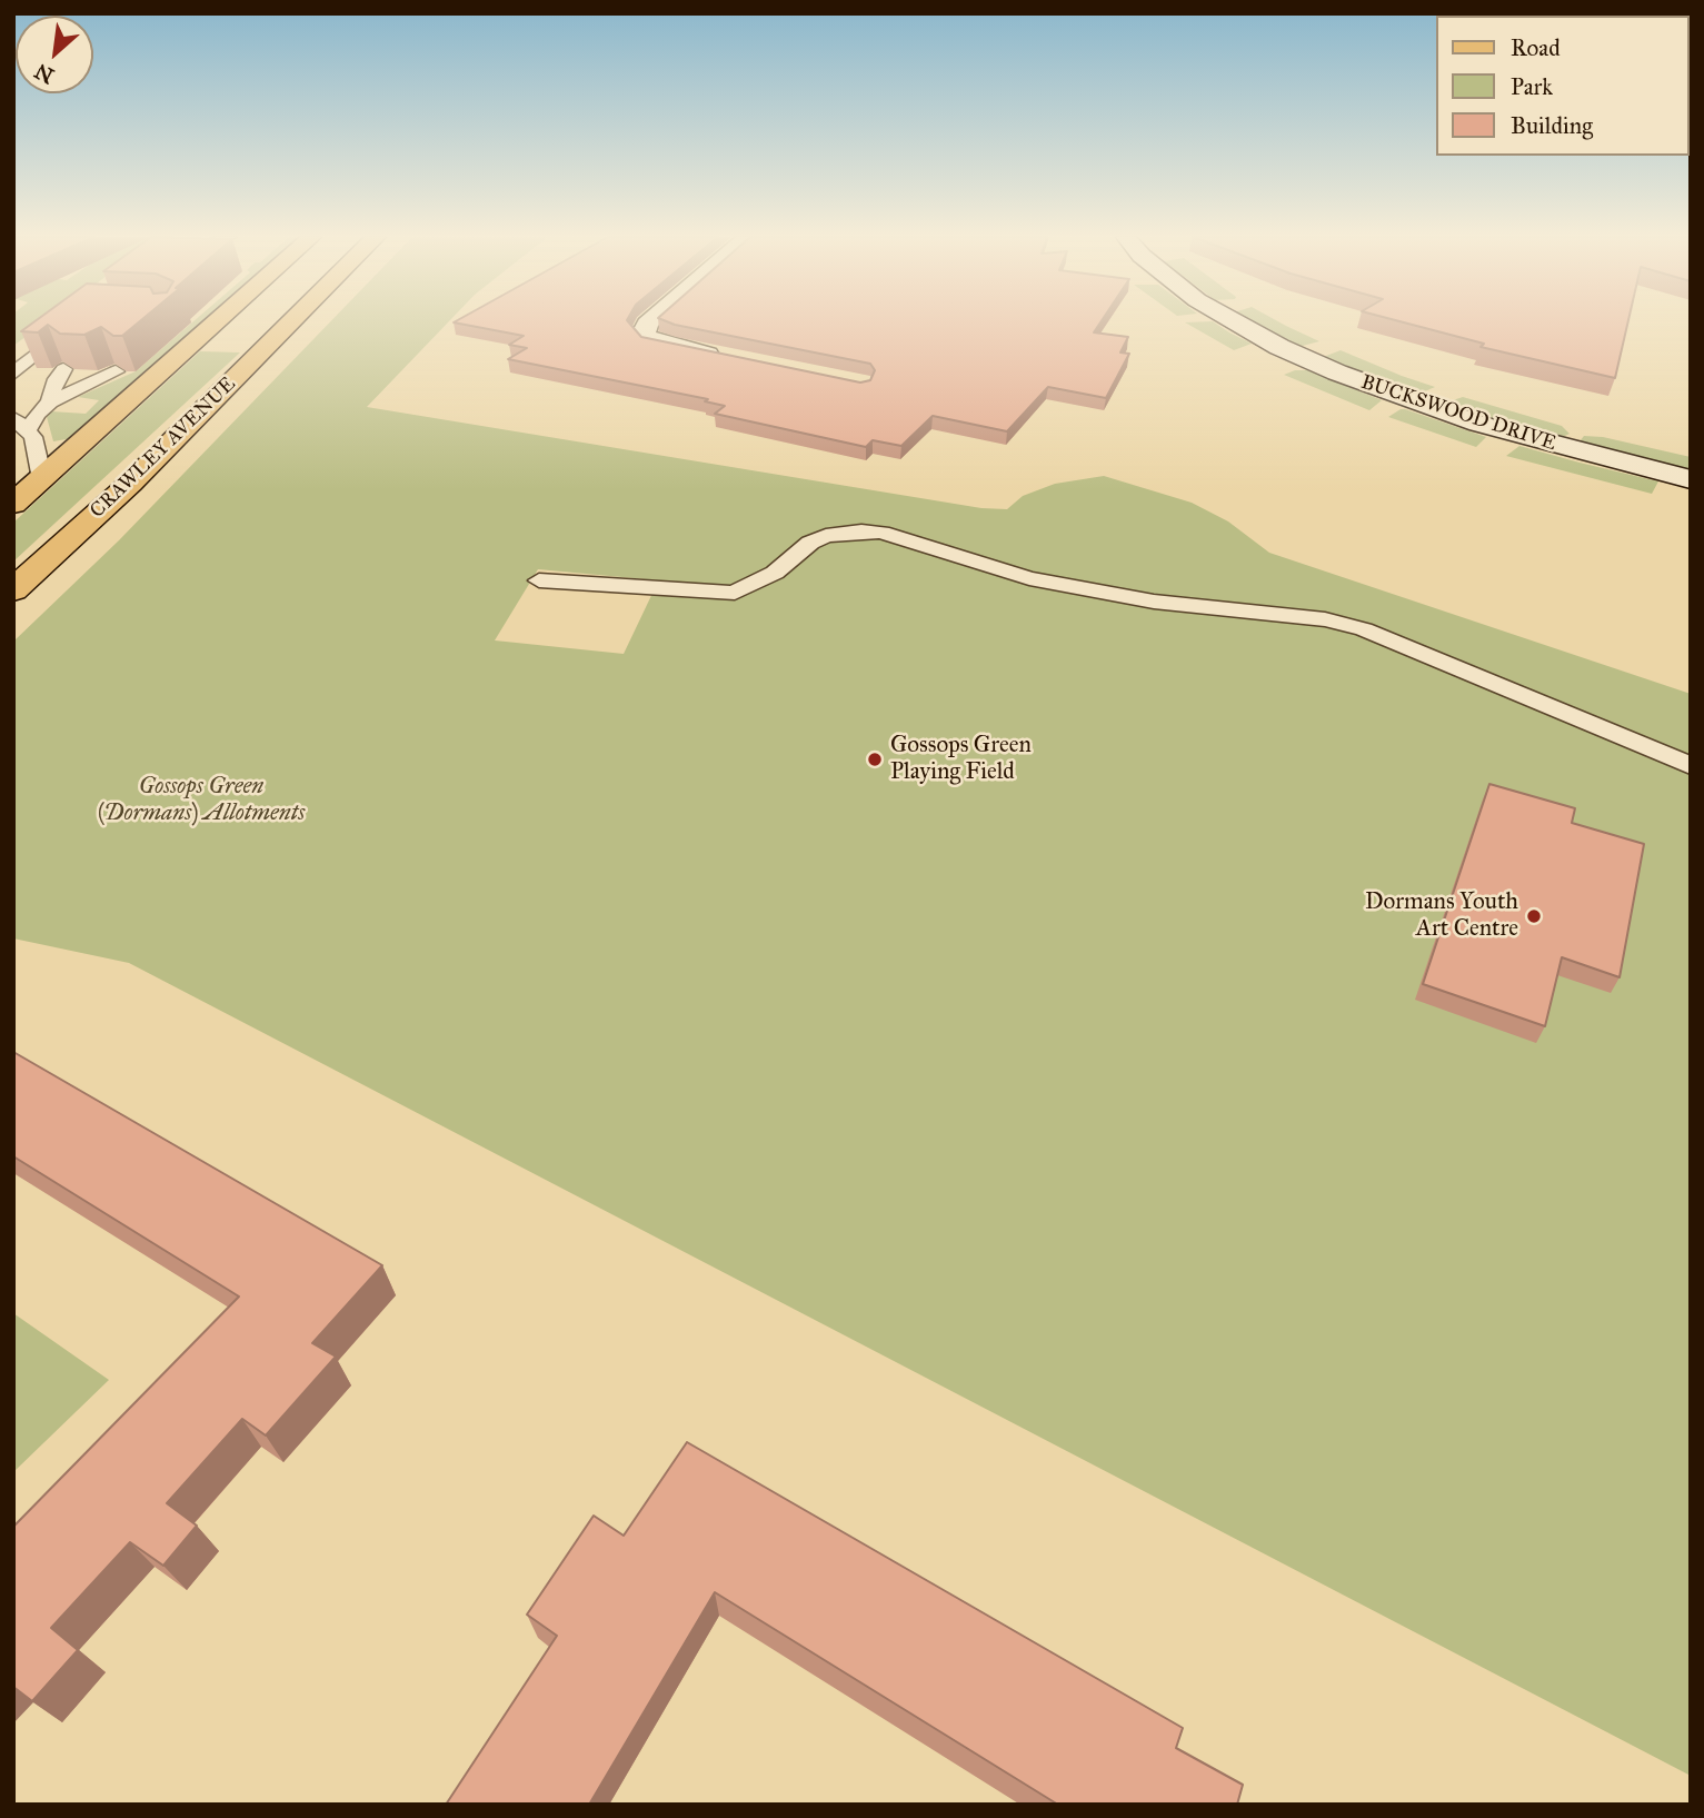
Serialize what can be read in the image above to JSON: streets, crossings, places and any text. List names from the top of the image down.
{
  "streets": {
    "main road": ["CRAWLEY AVENUE"],
    "street": ["BUCKSWOOD DRIVE"]
  },
  "parks": ["Gossops Green (Dormans) Allotments"],
  "places": ["Gossops Green Playing Field", "Dormans Youth Art Centre"],
  "legend": ["Road", "Park", "Building"],
  "north": "bottom left"
}
